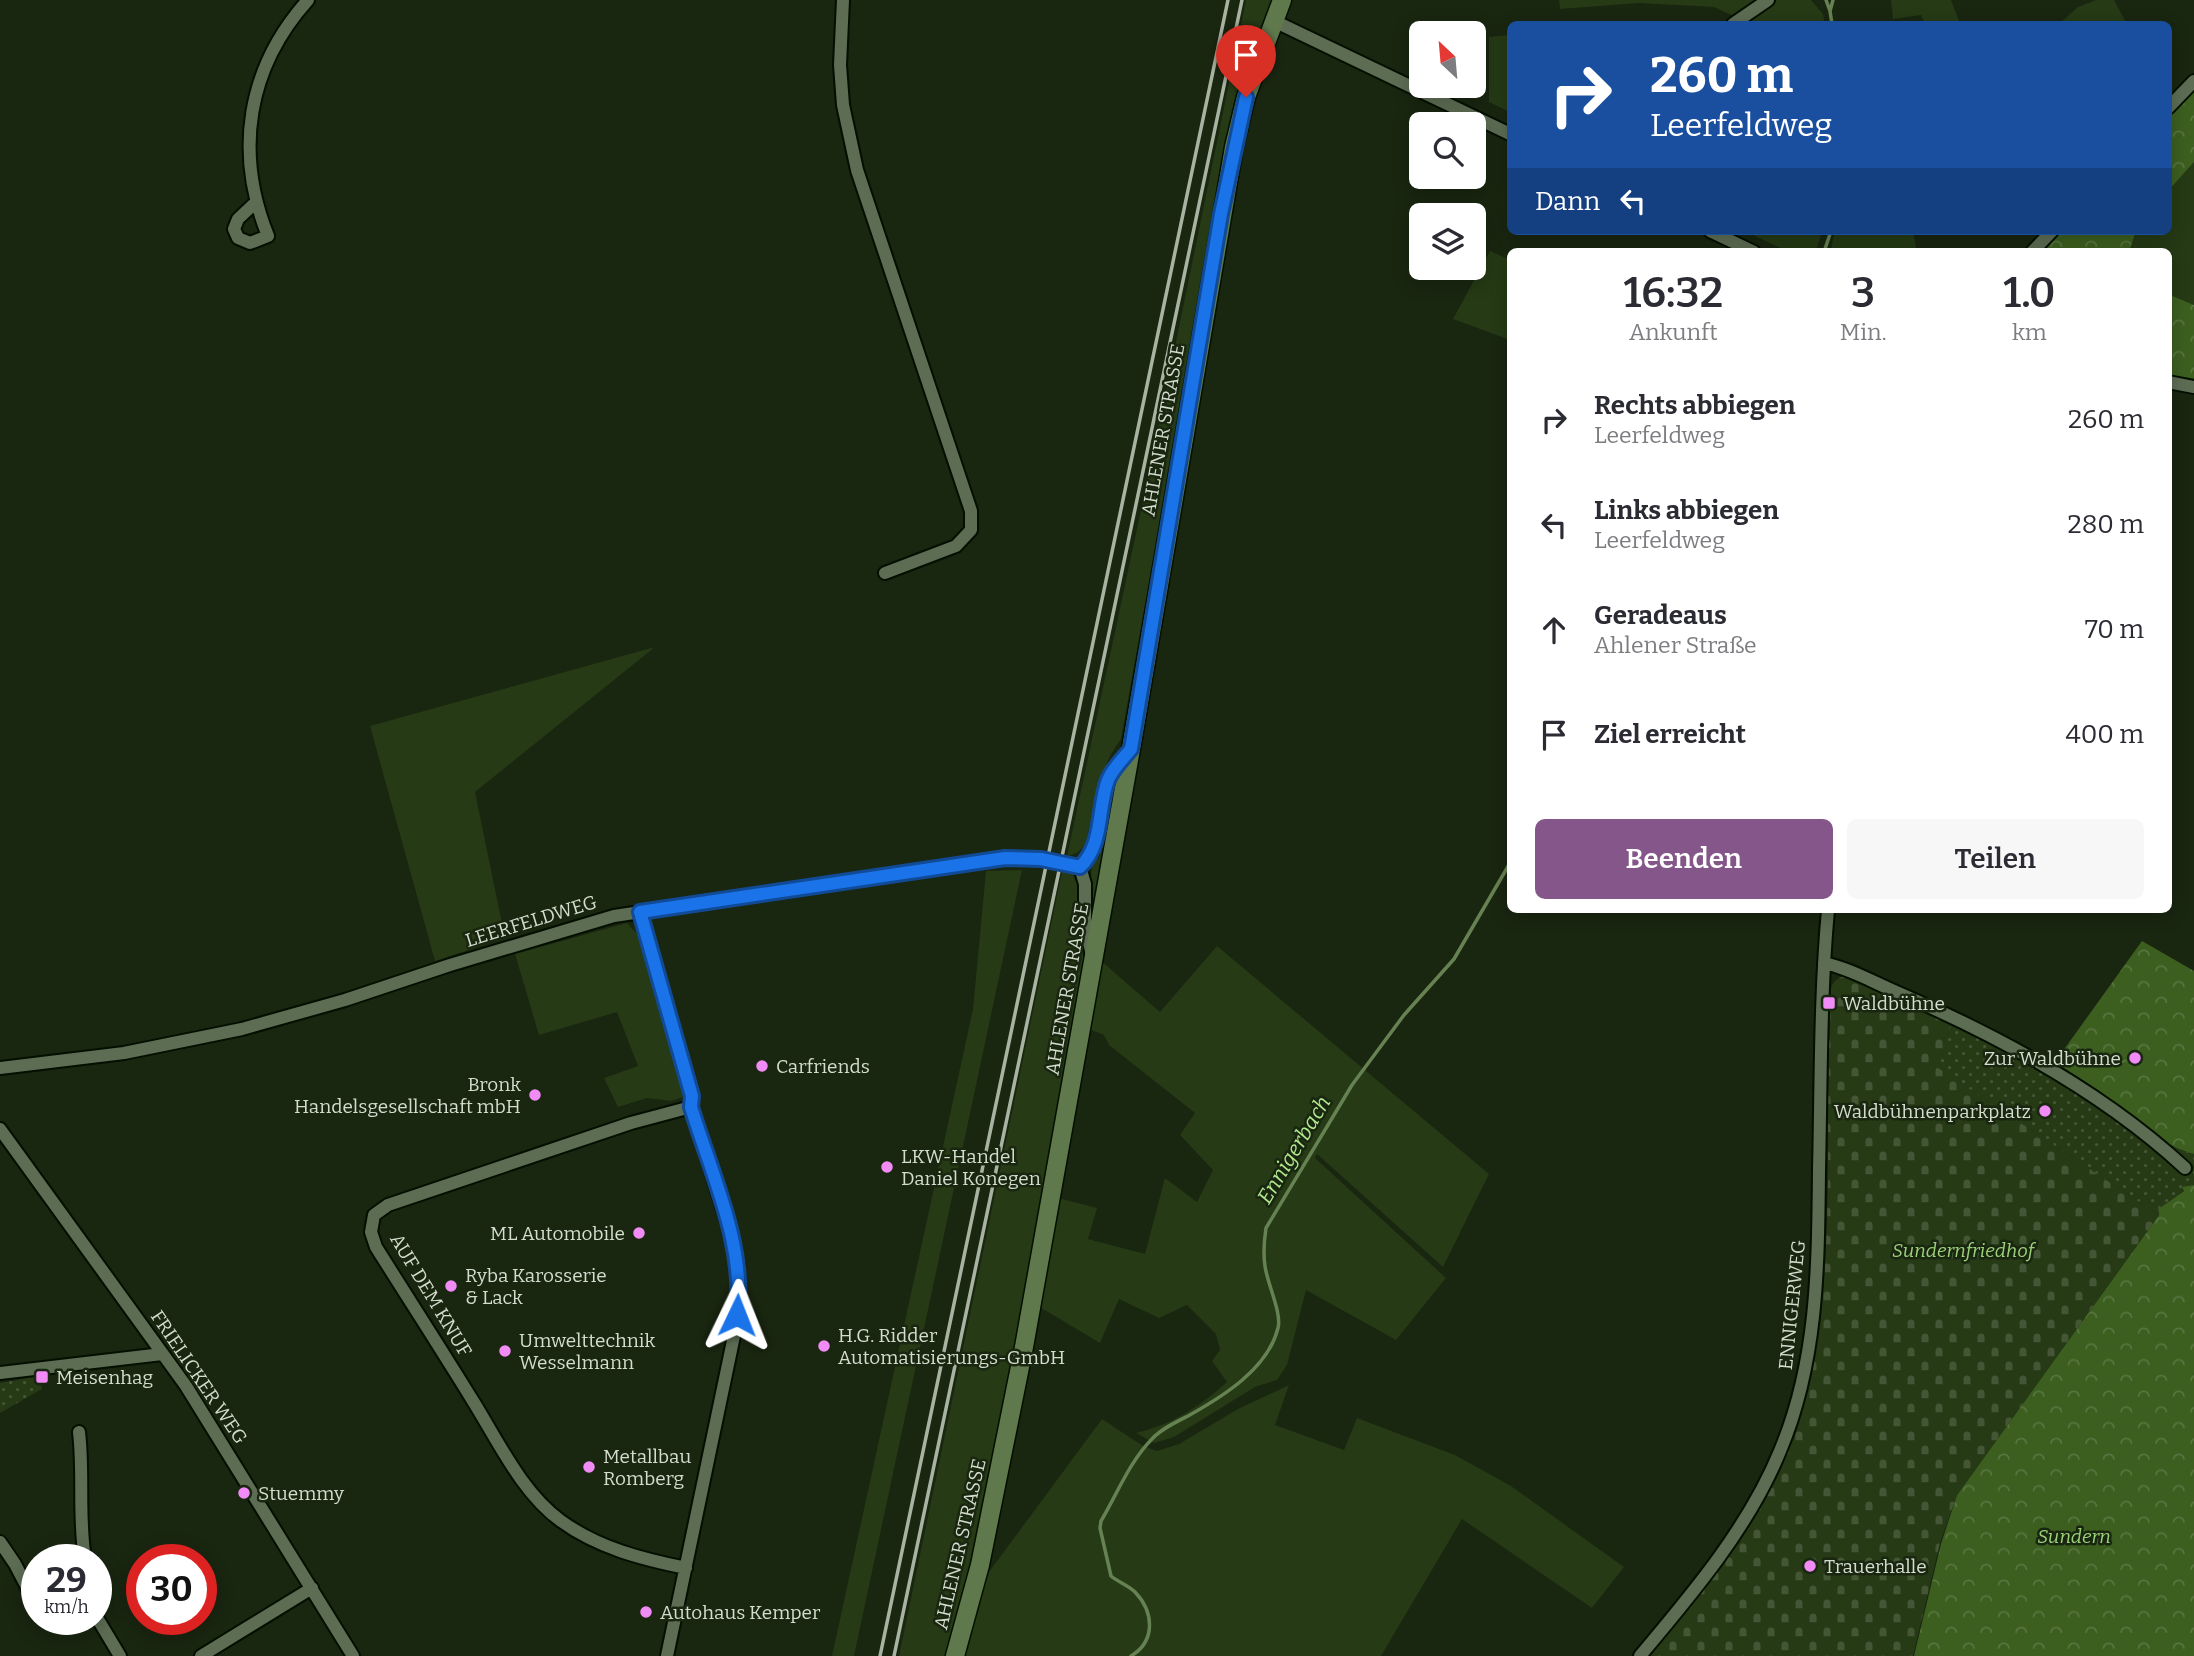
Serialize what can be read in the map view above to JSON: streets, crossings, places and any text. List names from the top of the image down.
{
  "streets": {
    "main road": ["AHLENER STRASSE"],
    "street": [
      "LEERFELDWEG",
      "AUF DEM KNUF",
      "ENNIGERWEG",
      "FRIELICKER WEG"
    ]
  },
  "water": ["Ennigerbach"],
  "parks": ["Sundernfriedhof", "Sundern"],
  "places": {
    "transit": ["Waldbühne", "Meisenhag"],
    "other": [
      "Zur Waldbühne",
      "Carfriends",
      "Bronk Handelsgesellschaft mbH",
      "Waldbühnenparkplatz",
      "LKW-Handel Daniel Konegen",
      "ML Automobile",
      "Ryba Karosserie & Lack",
      "H.G. Ridder Automatisierungs-GmbH",
      "Umwelttechnik Wesselmann",
      "Metallbau Romberg",
      "Stuemmy",
      "Trauerhalle",
      "Autohaus Kemper"
    ]
  },
  "north": "top left",
  "page": {
    "turn": ["260 m", "Leerfeldweg"],
    "then": "Dann",
    "eta": [
      "16:32",
      "Ankunft",
      "3",
      "Min.",
      "1.0",
      "km"
    ],
    "list": [
      {
        "name": "Rechts abbiegen",
        "note": "Leerfeldweg",
        "value": "260 m"
      },
      {
        "name": "Links abbiegen",
        "note": "Leerfeldweg",
        "value": "280 m"
      },
      {
        "name": "Geradeaus",
        "note": "Ahlener Straße",
        "value": "70 m"
      },
      {
        "name": "Ziel erreicht",
        "value": "400 m"
      }
    ],
    "buttons": ["Beenden", "Teilen"],
    "speed": "29 km/h",
    "limit": "30"
  }
}
